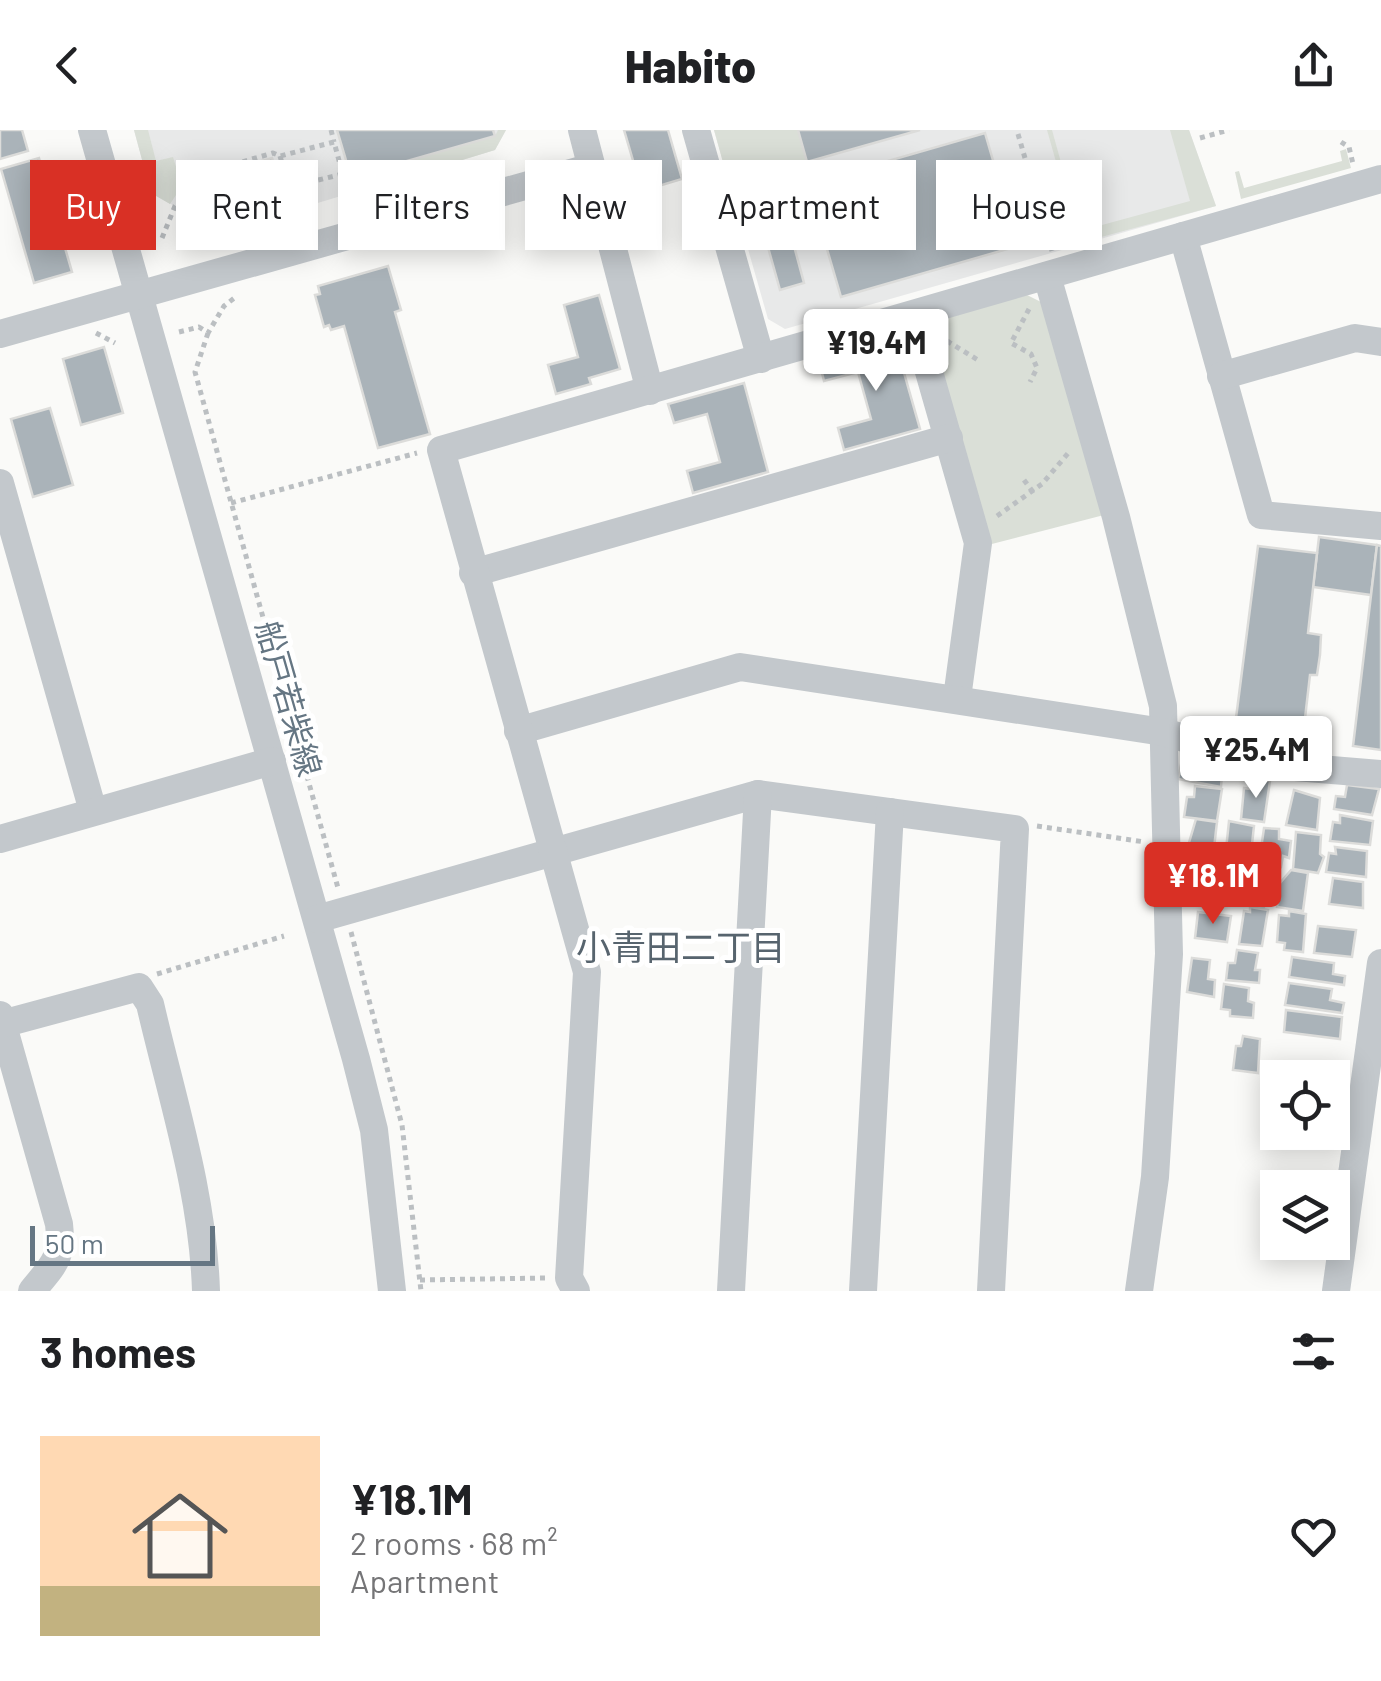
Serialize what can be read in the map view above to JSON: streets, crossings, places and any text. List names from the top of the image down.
{
  "streets": {
    "street": ["船戸若柴線"]
  },
  "districts": ["小青田二丁目"],
  "scale_bar": "50 m",
  "page": {
    "header": "Habito",
    "chip": [
      "Buy",
      "Rent",
      "Filters",
      "New",
      "Apartment",
      "House"
    ],
    "price": ["¥19.4M", "¥25.4M", "¥18.1M"],
    "scale": "50 m",
    "heading": "3 homes",
    "list": [
      {
        "name": "¥18.1M",
        "note": "2 rooms · 68 m² · Apartment"
      }
    ]
  }
}
